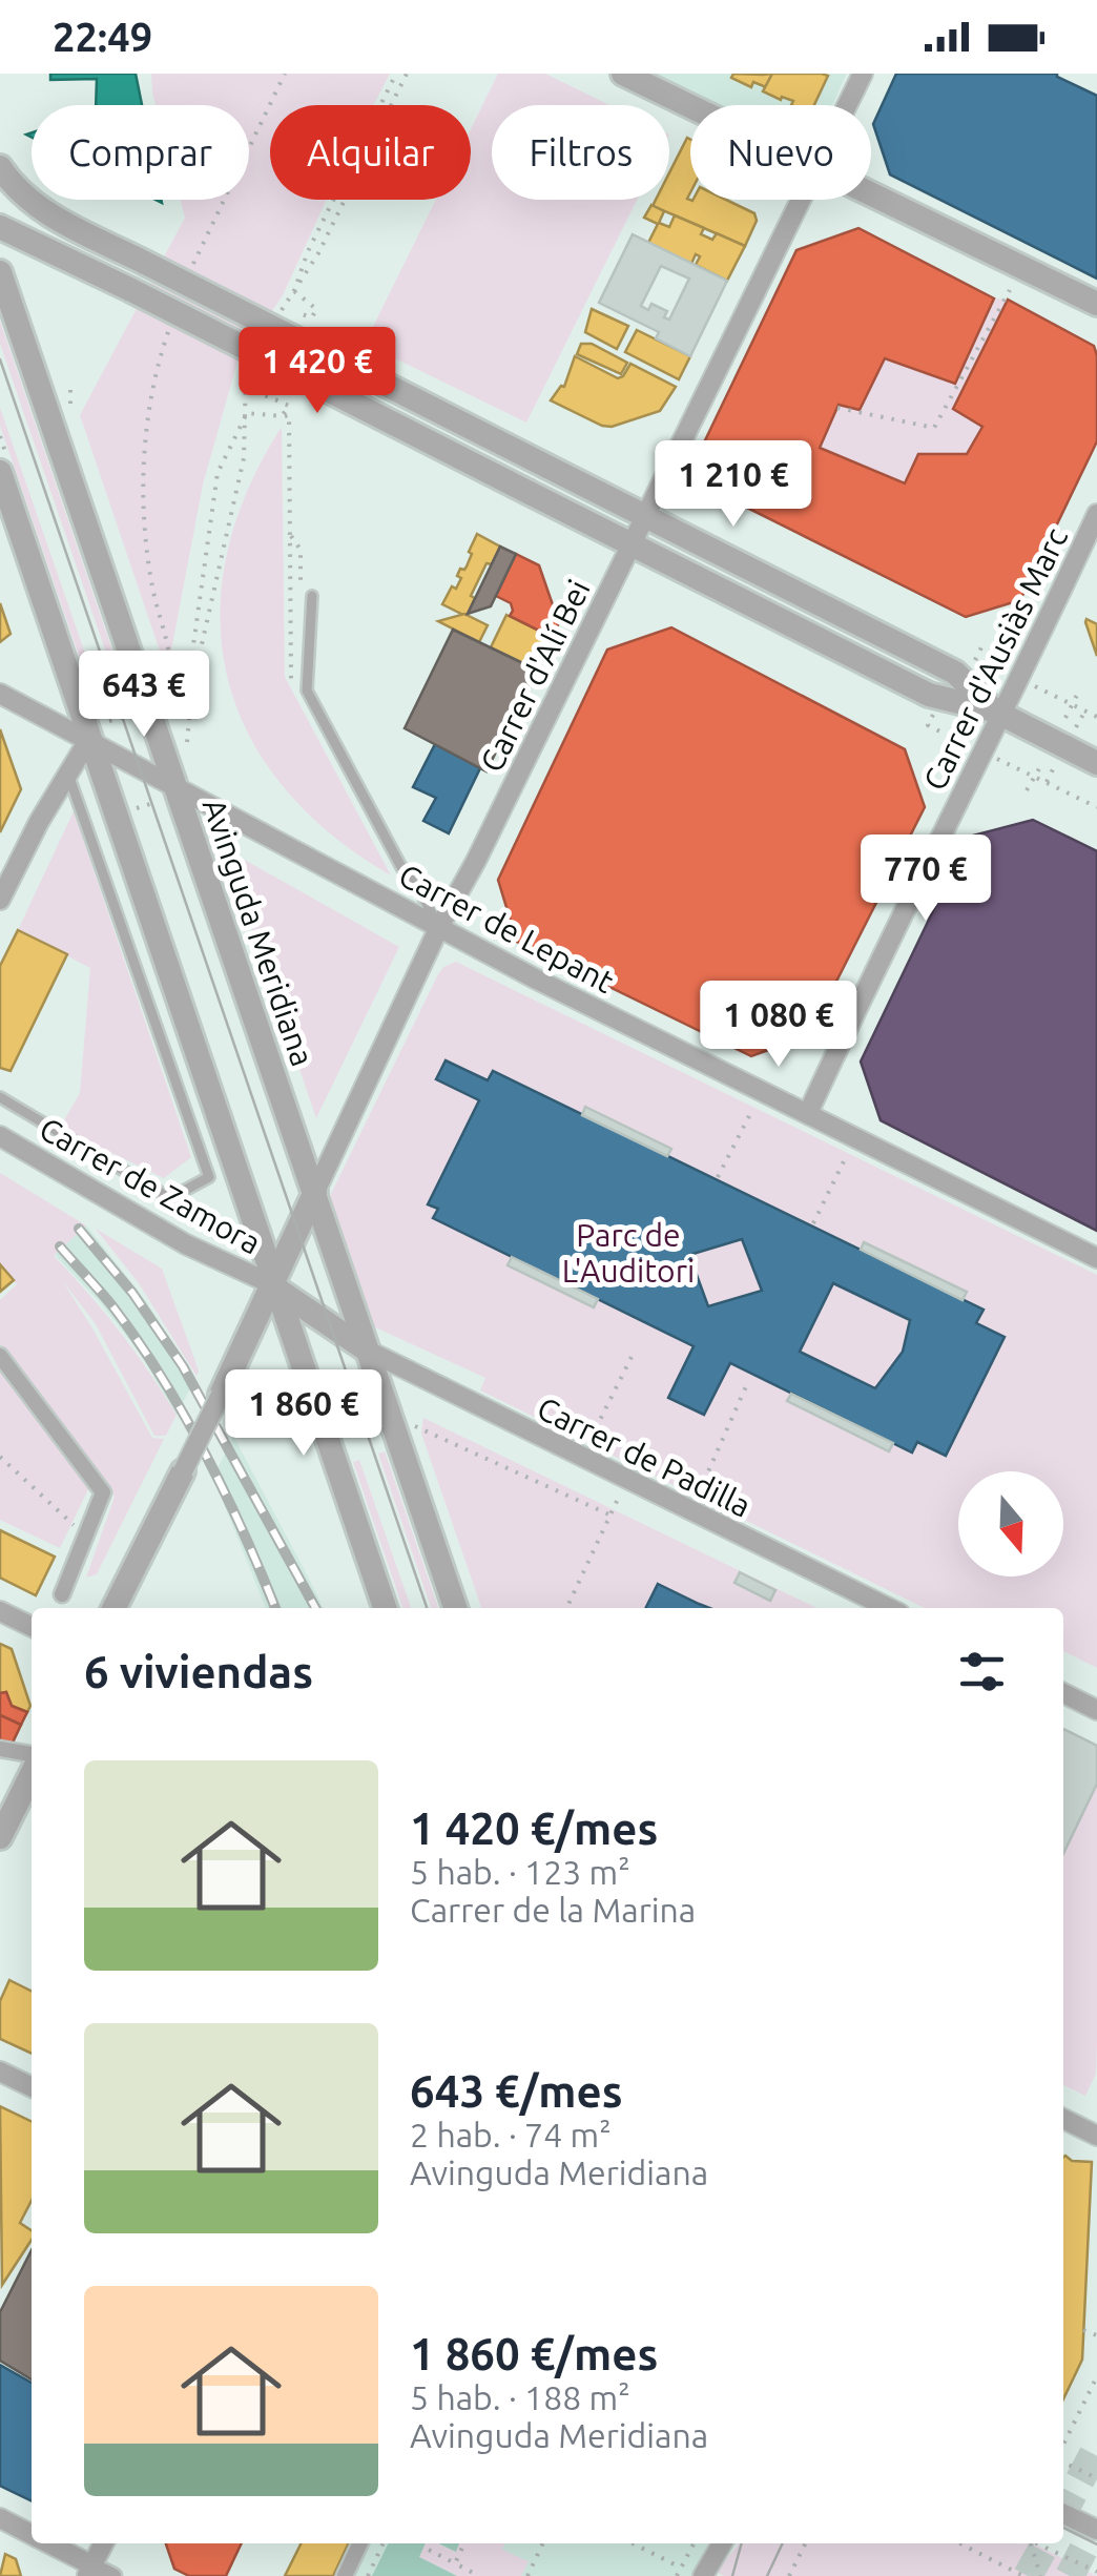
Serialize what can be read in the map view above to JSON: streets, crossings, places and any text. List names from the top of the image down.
{
  "streets": {
    "street": [
      "Carrer d'Ausiàs Marc",
      "Carrer d'Alí Bei",
      "Carrer de Lepant",
      "Avinguda Meridiana",
      "Carrer de Zamora",
      "Carrer de Padilla"
    ]
  },
  "crossings": [
    ["Carrer d'Ausiàs Marc", "Carrer de Lepant"],
    ["Carrer d'Alí Bei", "Carrer de Lepant"],
    ["Carrer d'Alí Bei", "Avinguda Meridiana"],
    ["Carrer de Lepant", "Avinguda Meridiana"],
    ["Avinguda Meridiana", "Carrer de Padilla"]
  ],
  "parks": ["Parc de L'Auditori"],
  "north": "bottom",
  "page": {
    "status": "22:49",
    "chip": [
      "Comprar",
      "Alquilar",
      "Filtros",
      "Nuevo"
    ],
    "price": [
      "1 420 €",
      "1 210 €",
      "643 €",
      "770 €",
      "1 080 €",
      "1 860 €"
    ],
    "heading": "6 viviendas",
    "list": [
      {
        "name": "1 420 €/mes",
        "note": "5 hab. · 123 m² · Carrer de la Marina"
      },
      {
        "name": "643 €/mes",
        "note": "2 hab. · 74 m² · Avinguda Meridiana"
      },
      {
        "name": "1 860 €/mes",
        "note": "5 hab. · 188 m² · Avinguda Meridiana"
      }
    ]
  }
}
